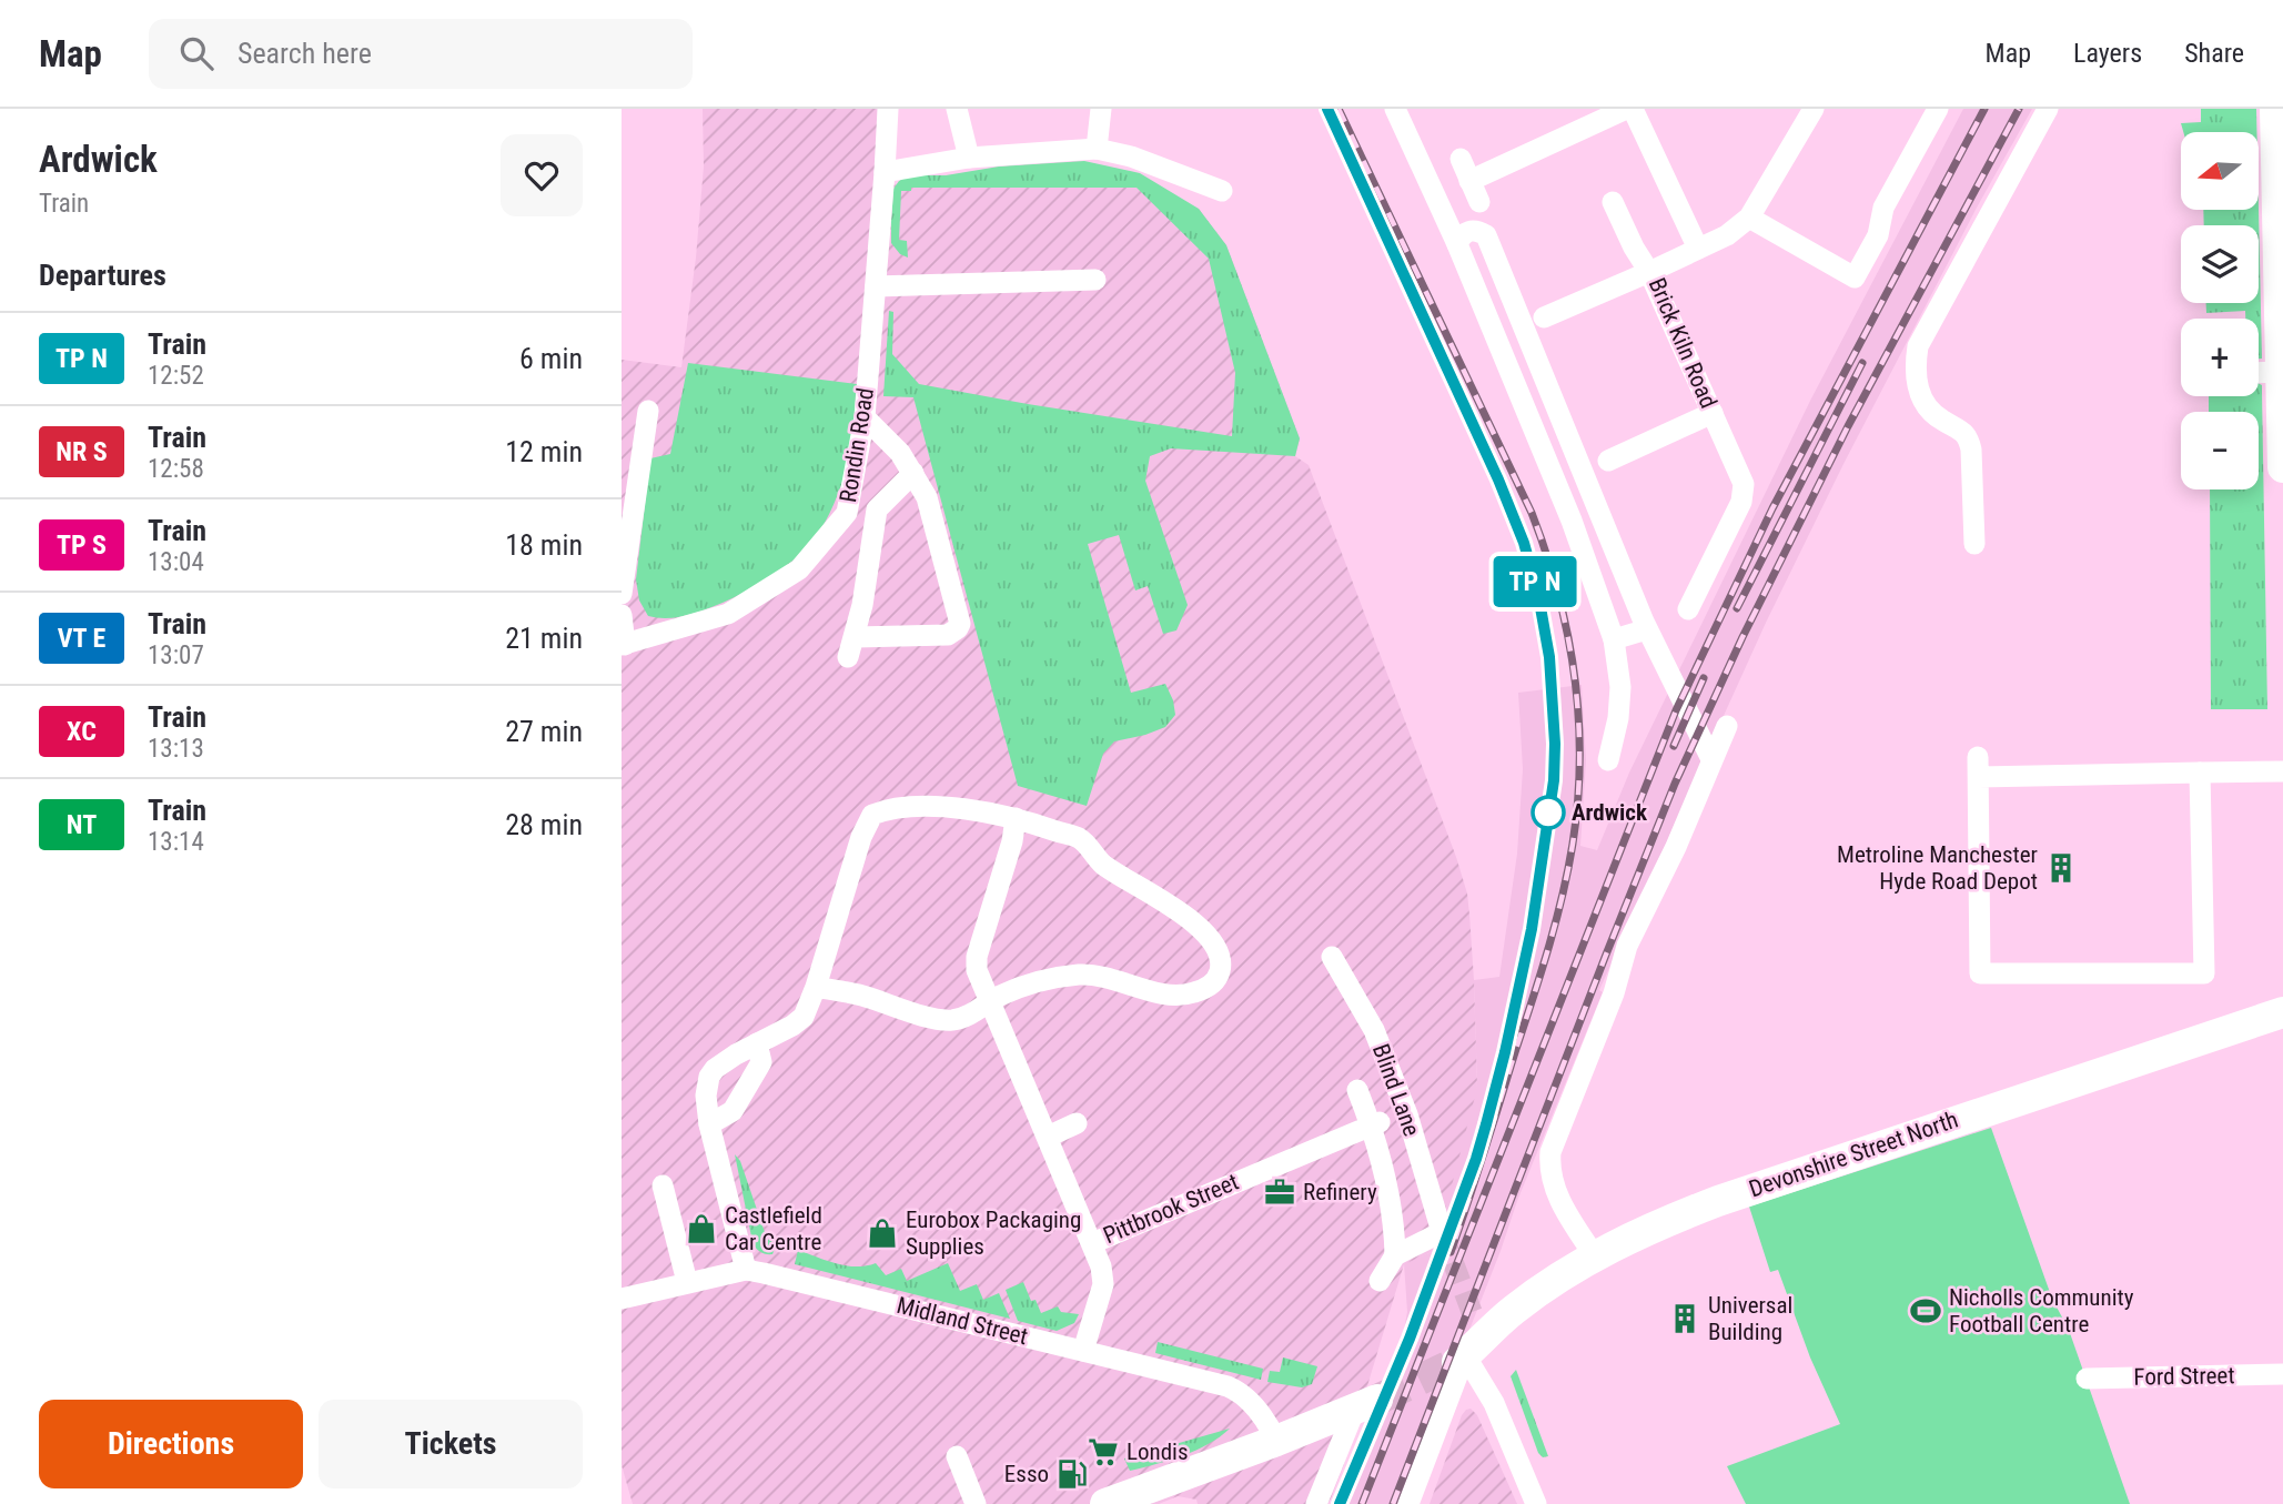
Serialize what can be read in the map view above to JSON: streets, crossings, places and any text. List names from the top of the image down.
{
  "streets": {
    "highway": ["Devonshire Street North"],
    "street": [
      "Brick Kiln Road",
      "Rondin Road",
      "Blind Lane",
      "Pittbrook Street",
      "Midland Street",
      "Ford Street"
    ]
  },
  "crossings": [
    ["Blind Lane", "Pittbrook Street"]
  ],
  "places": {
    "other": ["Ardwick"],
    "building": ["Metroline Manchester Hyde Road Depot", "Universal Building"],
    "office": ["Refinery"],
    "shop": ["Castlefield Car Centre", "Eurobox Packaging Supplies"],
    "sports": ["Nicholls Community Football Centre"],
    "supermarket": ["Londis"],
    "fuel station": ["Esso"]
  },
  "north": "left",
  "page": {
    "header": "Map",
    "search": "Search here",
    "nav": ["Map", "Layers", "Share"],
    "heading": [
      ["Ardwick", "Train"],
      "Departures"
    ],
    "on_map": "TP N",
    "map_buttons": ["+", "−"],
    "list": [
      {
        "mark": "TP N",
        "name": "Train",
        "note": "12:52",
        "value": "6 min"
      },
      {
        "mark": "NR S",
        "name": "Train",
        "note": "12:58",
        "value": "12 min"
      },
      {
        "mark": "TP S",
        "name": "Train",
        "note": "13:04",
        "value": "18 min"
      },
      {
        "mark": "VT E",
        "name": "Train",
        "note": "13:07",
        "value": "21 min"
      },
      {
        "mark": "XC",
        "name": "Train",
        "note": "13:13",
        "value": "27 min"
      },
      {
        "mark": "NT",
        "name": "Train",
        "note": "13:14",
        "value": "28 min"
      }
    ],
    "buttons": ["Directions", "Tickets"]
  }
}
